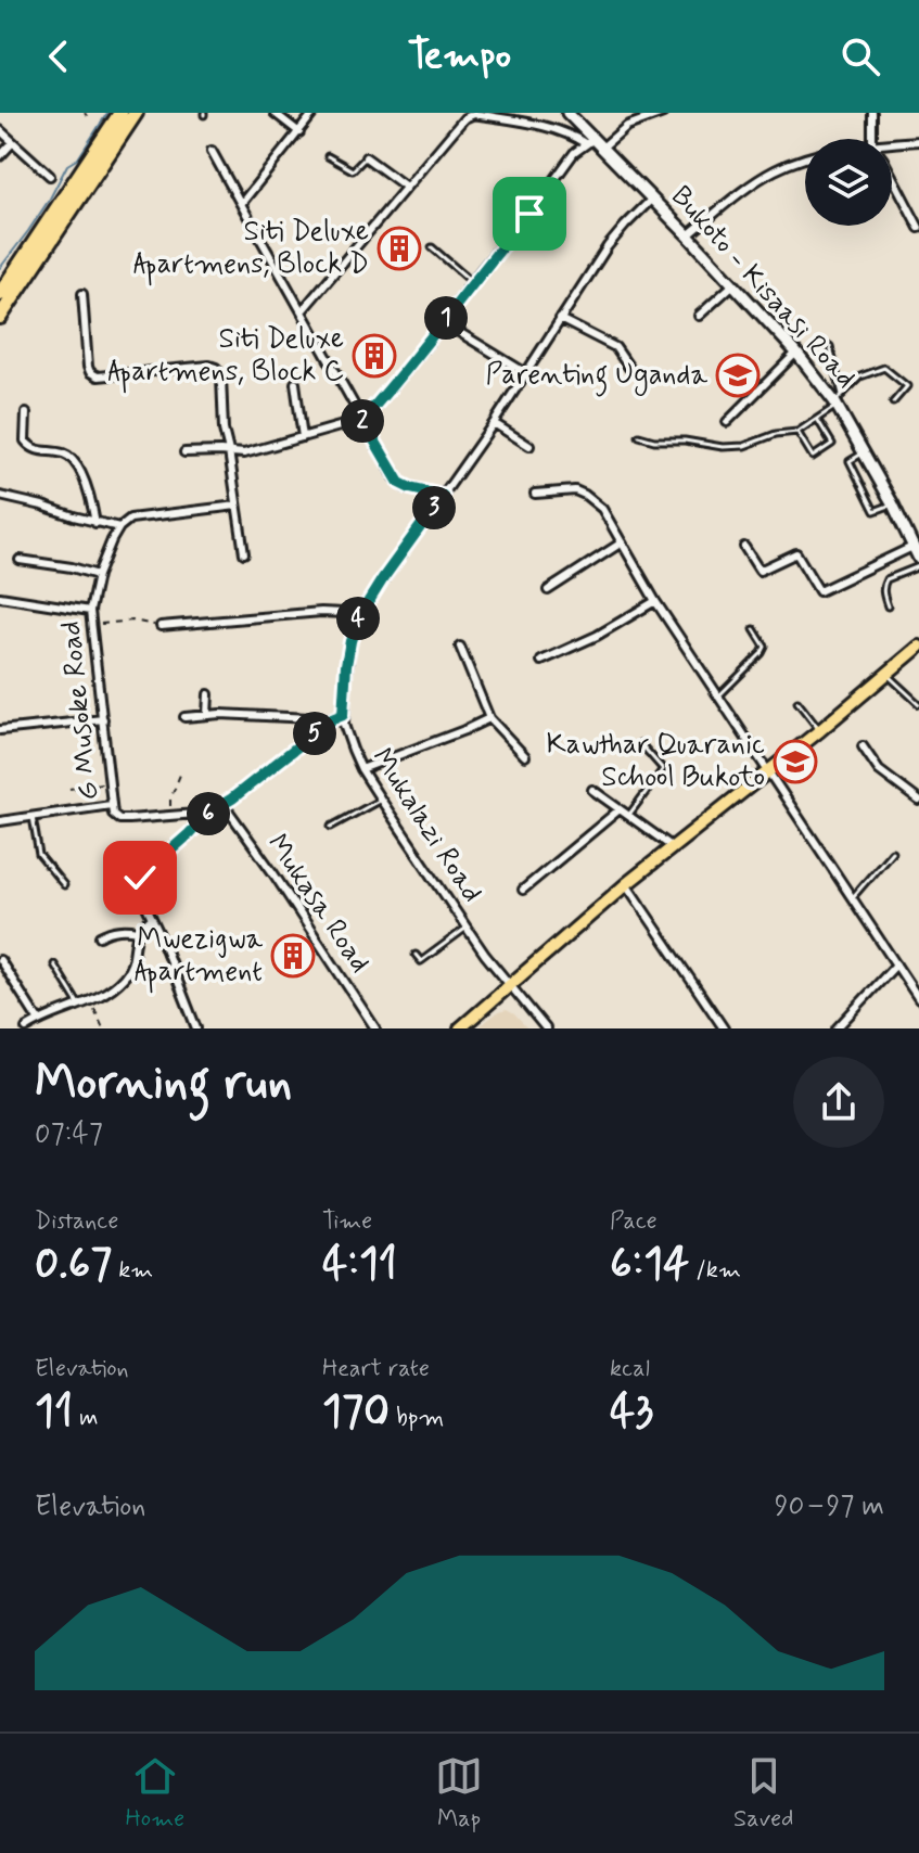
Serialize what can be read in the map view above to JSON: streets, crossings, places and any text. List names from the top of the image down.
{
  "streets": {
    "main road": ["Bukoto - Kisaasi Road"],
    "street": ["G Musoke Road", "Mukalazi Road", "Mukasa Road"]
  },
  "crossings": [
    ["Bukoto - Kisaasi Road", "Mukalazi Road"]
  ],
  "places": {
    "building": ["Siti Deluxe Apartmens, Block D", "Siti Deluxe Apartmens, Block C", "Mwezigwa Apartment"],
    "school or university": ["Parenting Uganda", "Kawthar Quaranic School Bukoto"]
  },
  "page": {
    "header": "Tempo",
    "pins": [
      "1",
      "2",
      "3",
      "4",
      "5",
      "6"
    ],
    "heading": ["Morning run", "07:47"],
    "stats": [
      ["Distance", "0.67 km"],
      ["Time", "4:11"],
      ["Pace", "6:14 /km"],
      ["Elevation", "11 m"],
      ["Heart rate", "170 bpm"],
      ["kcal", "43"]
    ],
    "chart": ["Elevation", "90–97 m"],
    "tabs": ["Home", "Map", "Saved"]
  }
}
